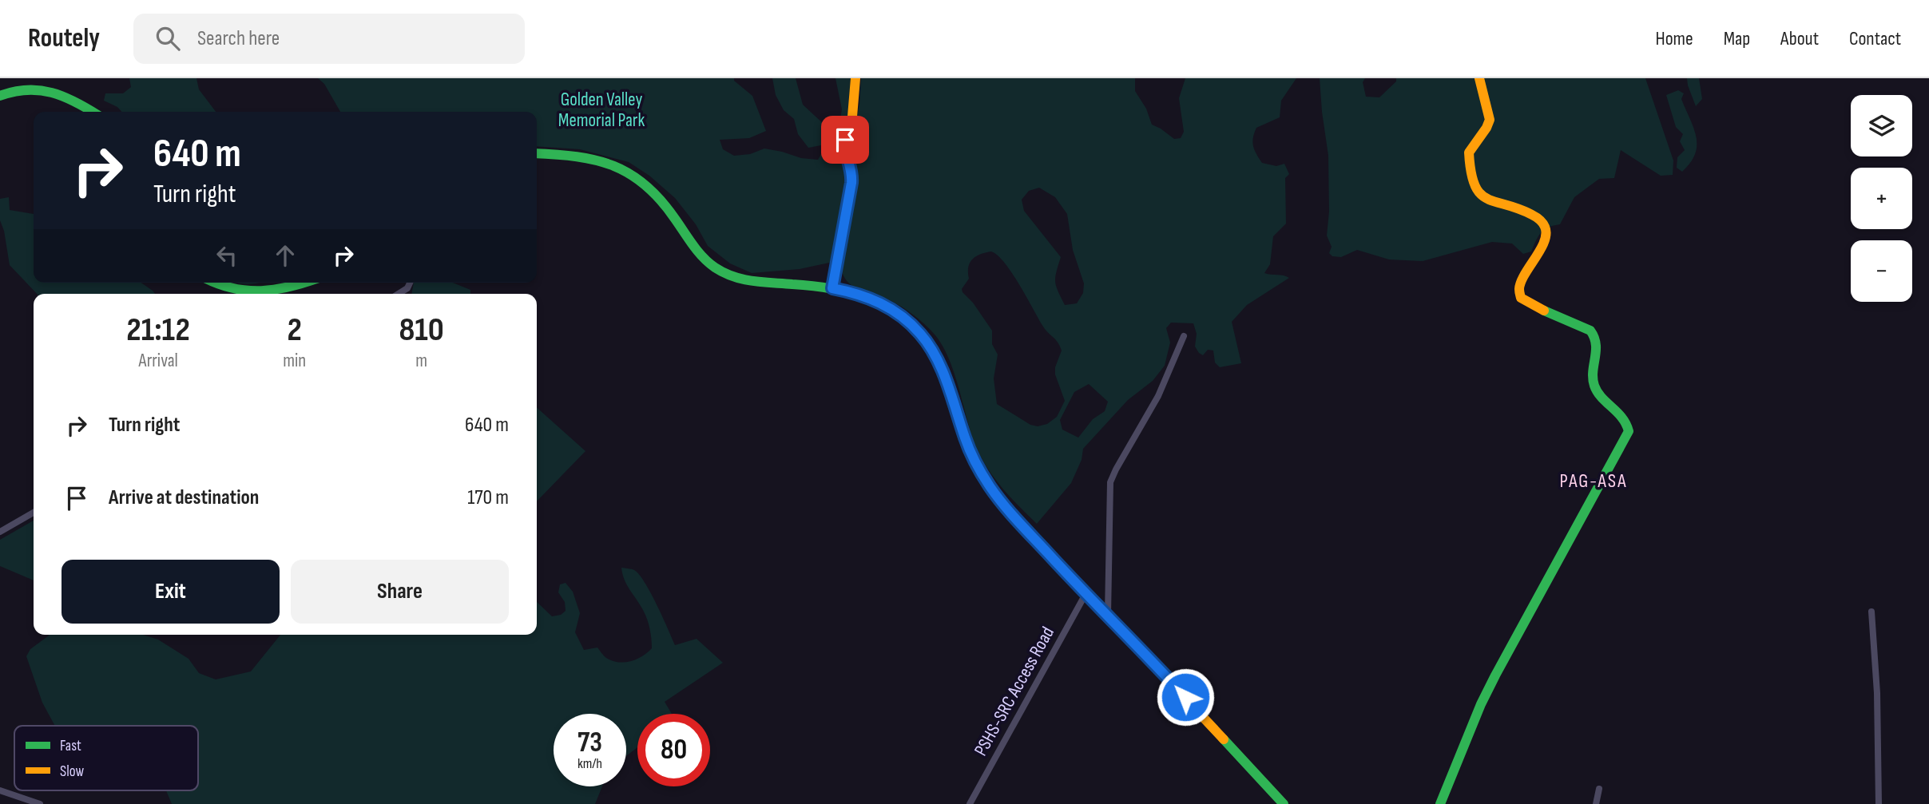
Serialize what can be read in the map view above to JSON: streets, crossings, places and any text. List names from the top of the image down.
{
  "streets": {
    "street": ["PSHS-SRC Access Road"]
  },
  "districts": ["PAG-ASA"],
  "parks": ["Golden Valley Memorial Park"],
  "legend": ["Fast", "Slow"],
  "page": {
    "header": "Routely",
    "search": "Search here",
    "nav": [
      "Home",
      "Map",
      "About",
      "Contact"
    ],
    "map_buttons": ["+", "−"],
    "turn": ["640 m", "Turn right"],
    "eta": [
      "21:12",
      "Arrival",
      "2",
      "min",
      "810",
      "m"
    ],
    "list": [
      {
        "name": "Turn right",
        "value": "640 m"
      },
      {
        "name": "Arrive at destination",
        "value": "170 m"
      }
    ],
    "buttons": ["Exit", "Share"],
    "speed": "73 km/h",
    "limit": "80"
  }
}
